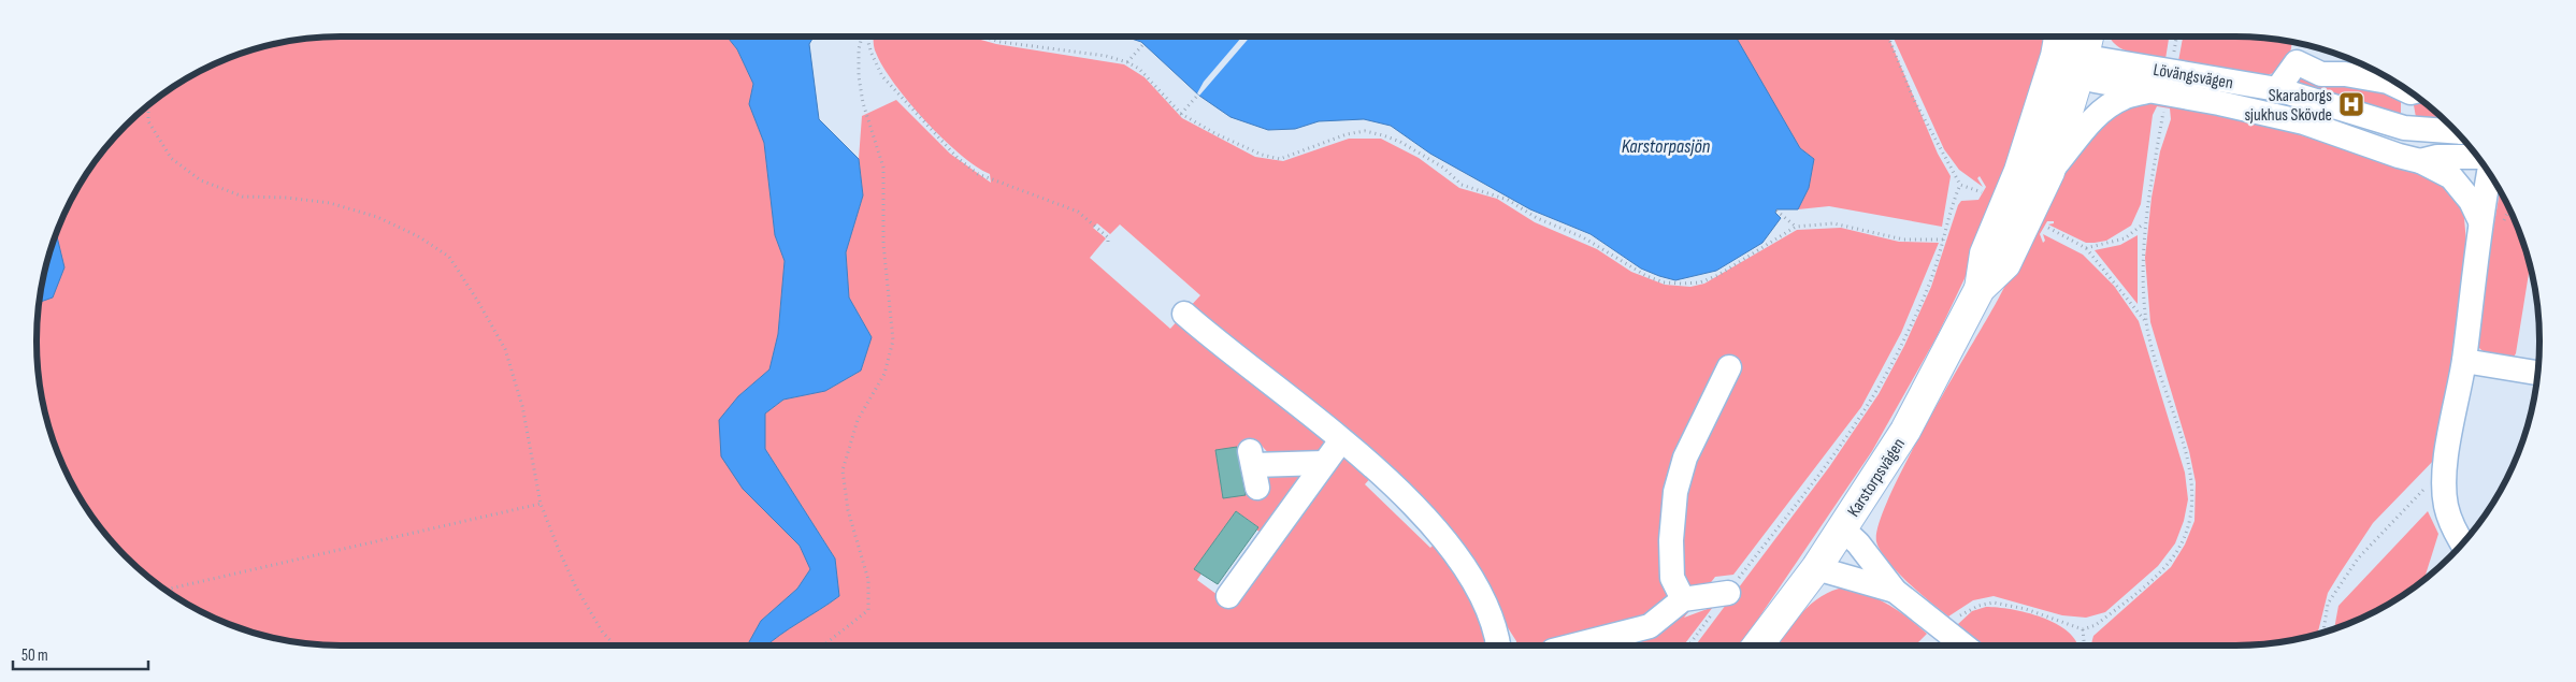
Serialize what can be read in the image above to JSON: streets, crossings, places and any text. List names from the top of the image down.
{
  "streets": {
    "main road": ["Karstorpsvägen"],
    "street": ["Lövängsvägen"]
  },
  "crossings": [
    ["Lövängsvägen", "Karstorpsvägen"]
  ],
  "water": ["Karstorpasjön"],
  "places": {
    "hospital": ["Skaraborgs sjukhus Skövde"]
  },
  "scale_bar": "50 m"
}
